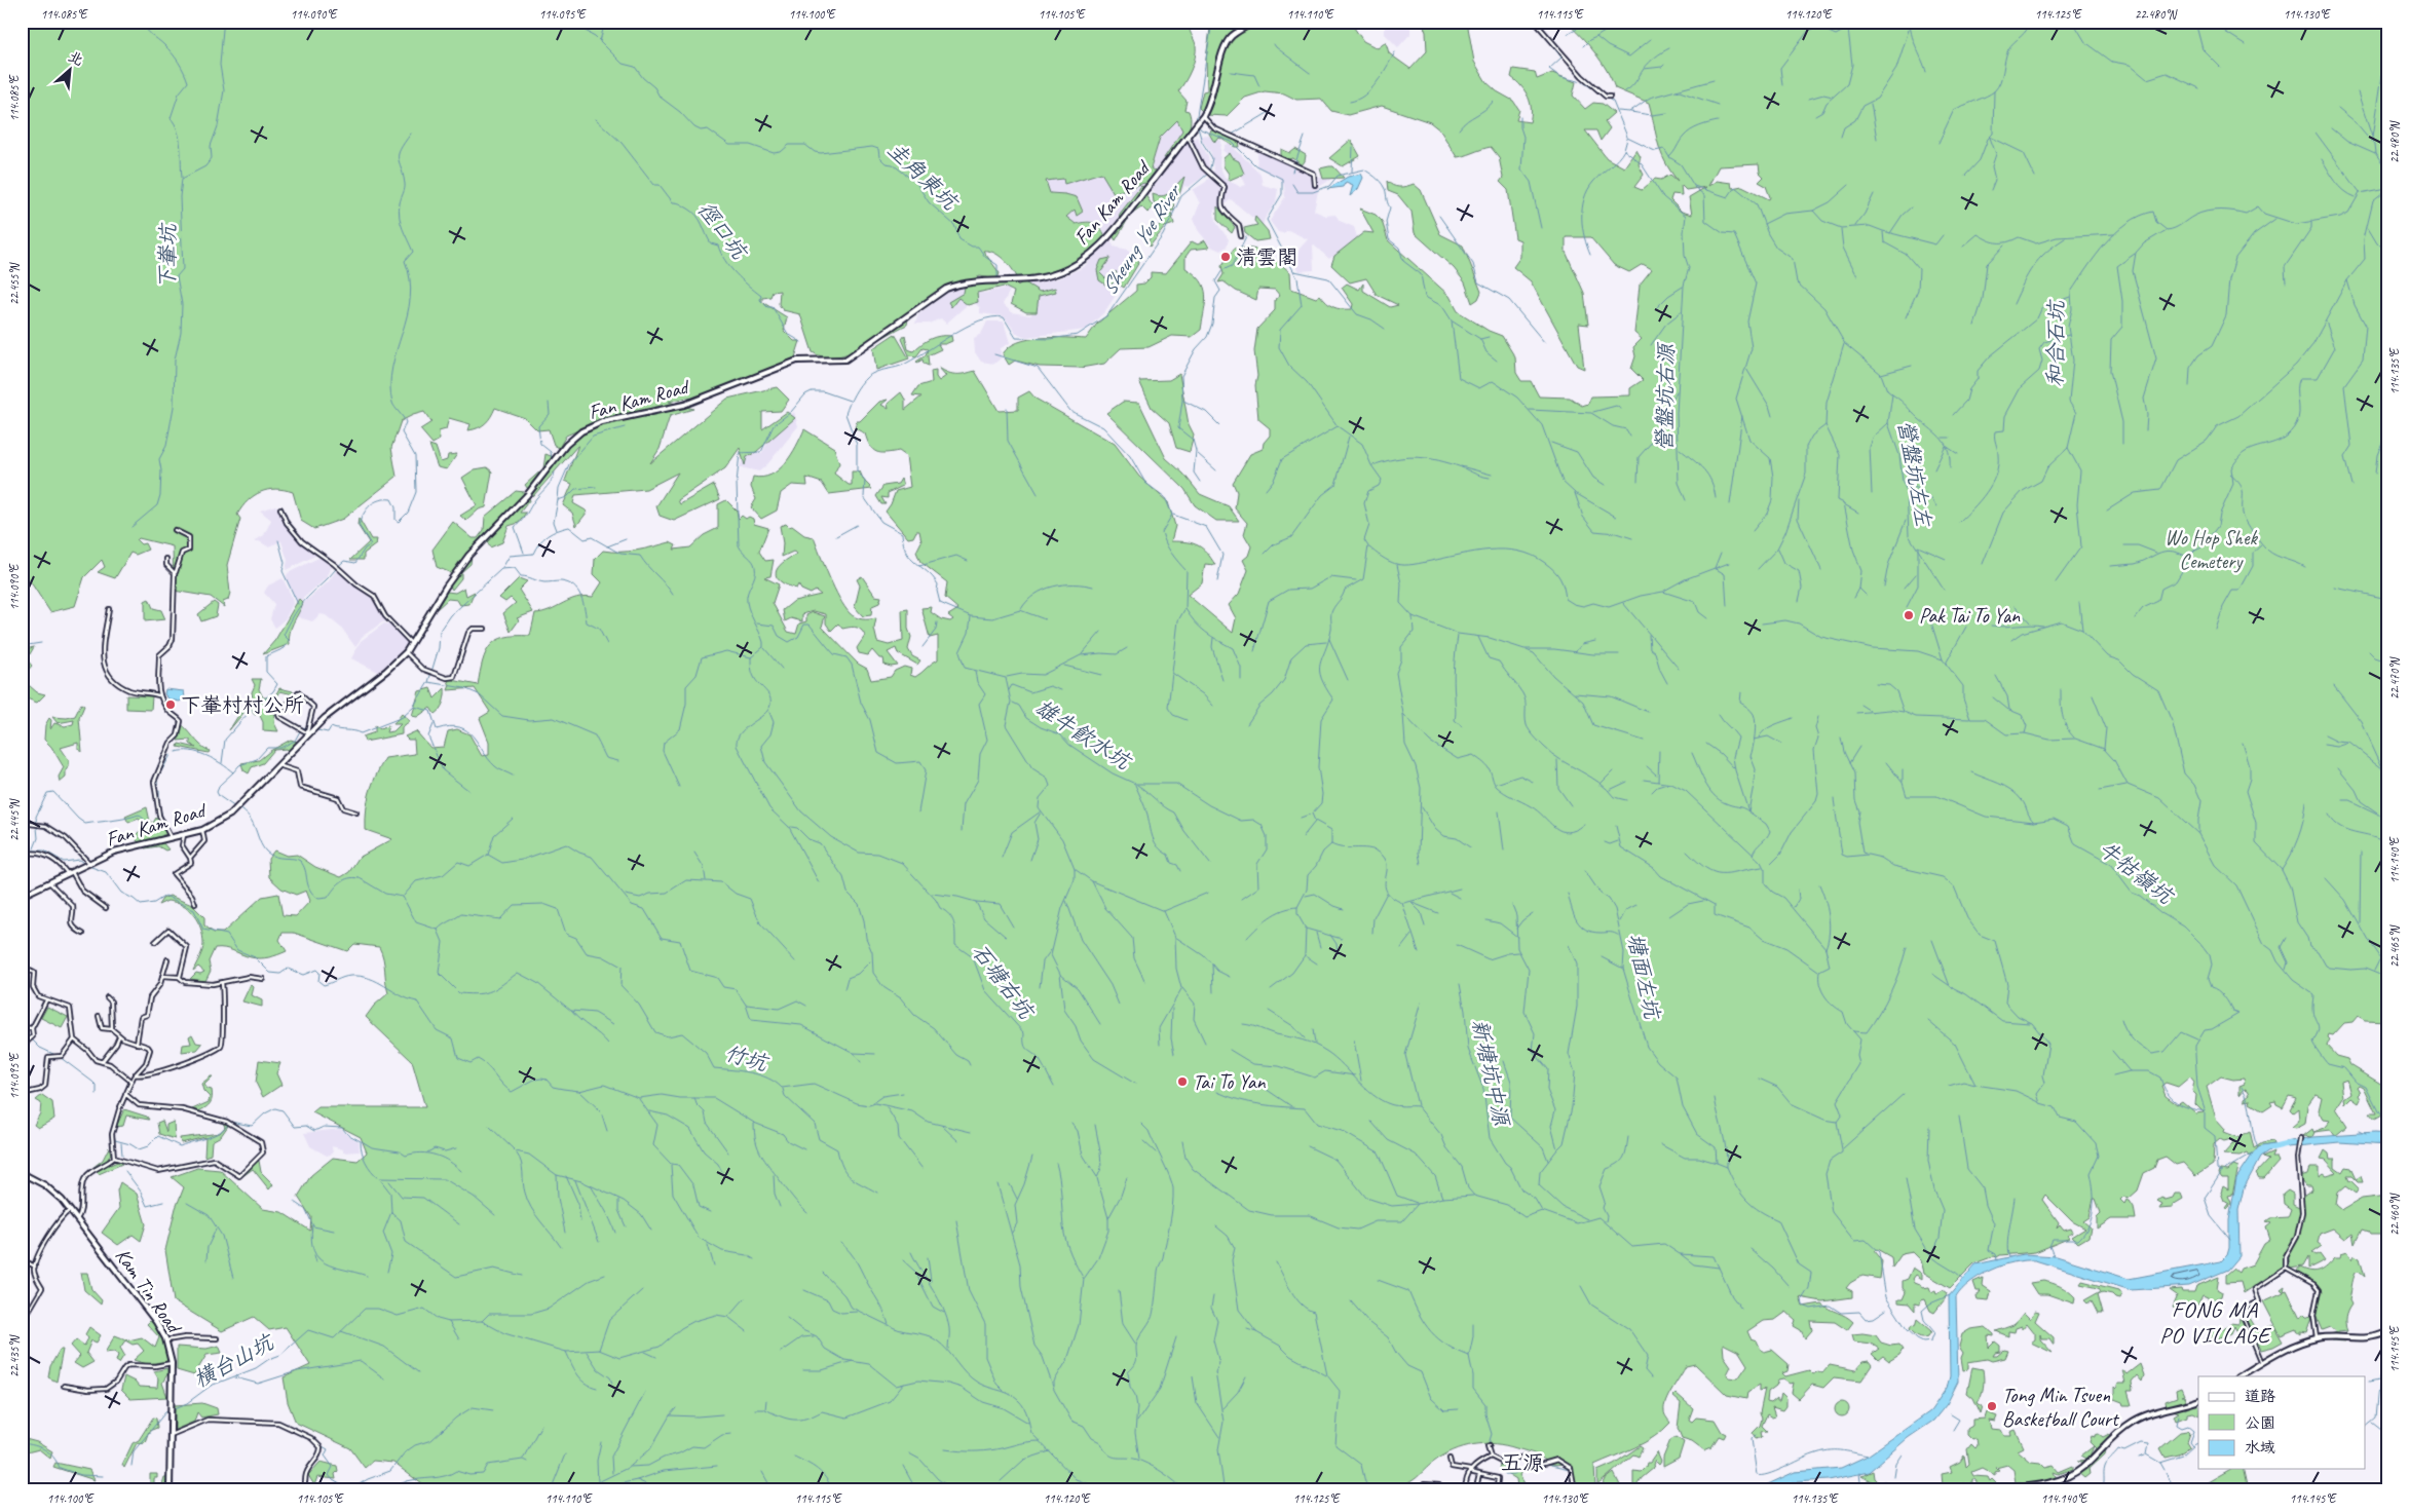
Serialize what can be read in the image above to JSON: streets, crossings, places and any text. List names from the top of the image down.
{
  "streets": {
    "main road": ["Fan Kam Road", "Kam Tin Road"]
  },
  "districts": ["FONG MA PO VILLAGE", "五源"],
  "water": [
    "圭角東坑",
    "徑口坑",
    "Sheung Yue River",
    "下輋坑",
    "和合石坑",
    "營盤坑右源",
    "營盤坑左左",
    "雄牛飲水坑",
    "牛牯嶺坑",
    "塘面左坑",
    "石塘右坑",
    "竹坑",
    "新塘坑中源",
    "橫台山坑"
  ],
  "parks": ["Wo Hop Shek Cemetery"],
  "places": [
    "清雲閣",
    "Pak Tai To Yan",
    "下輋村村公所",
    "Tai To Yan",
    "Tong Min Tsuen Basketball Court"
  ],
  "legend": ["道路", "公園", "水域"],
  "north": "top right",
  "coordinates": [
    "114.085°E",
    "114.090°E",
    "114.095°E",
    "114.100°E",
    "114.105°E",
    "114.110°E",
    "114.115°E",
    "114.120°E",
    "114.125°E",
    "22.480°N",
    "114.130°E",
    "22.455°N",
    "114.135°E",
    "22.470°N",
    "22.445°N",
    "114.140°E",
    "22.465°N",
    "22.460°N",
    "114.145°E",
    "22.435°N"
  ]
}
